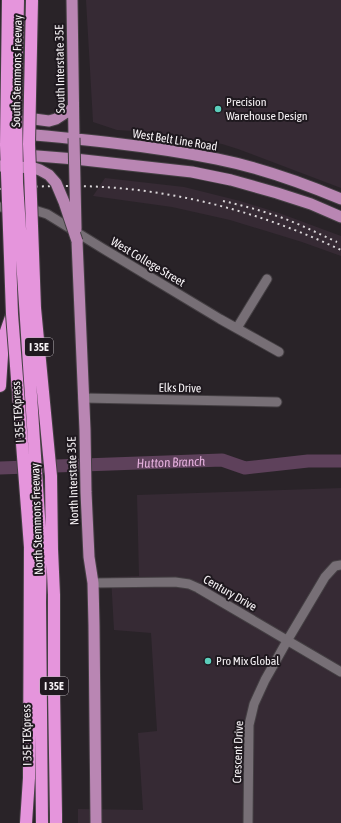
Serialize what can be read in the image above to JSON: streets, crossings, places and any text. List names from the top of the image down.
{
  "streets": {
    "highway": [
      "South Stemmons Freeway",
      "I 35E",
      "I 35E TEXpress",
      "North Stemmons Freeway"
    ],
    "main road": ["South Interstate 35E", "West Belt Line Road", "North Interstate 35E"],
    "street": [
      "West College Street",
      "Elks Drive",
      "Century Drive",
      "Crescent Drive"
    ]
  },
  "crossings": [
    ["South Interstate 35E", "West Belt Line Road"],
    ["South Interstate 35E", "North Interstate 35E"],
    ["South Stemmons Freeway", "North Stemmons Freeway"],
    ["West Belt Line Road", "North Interstate 35E"],
    ["Elks Drive", "North Interstate 35E"],
    ["I 35E TEXpress", "North Stemmons Freeway"],
    ["North Interstate 35E", "Century Drive"],
    ["Century Drive", "Crescent Drive"]
  ],
  "water": ["Hutton Branch"],
  "places": ["Precision Warehouse Design", "Pro Mix Global"]
}
